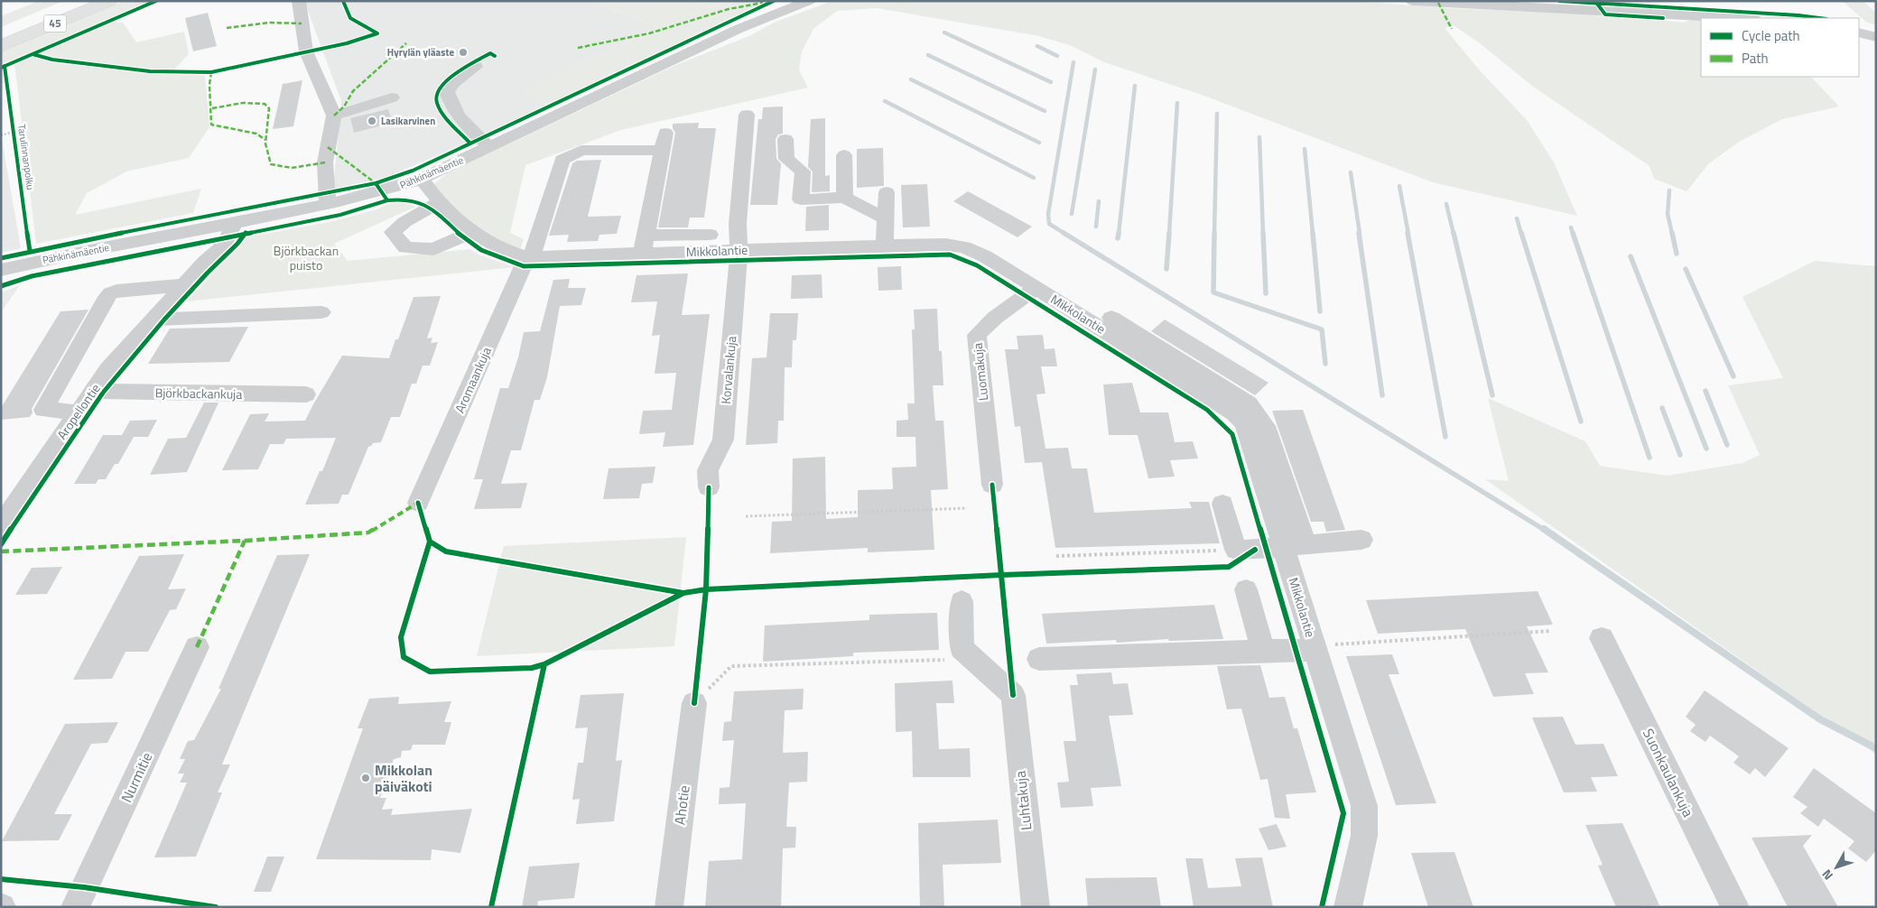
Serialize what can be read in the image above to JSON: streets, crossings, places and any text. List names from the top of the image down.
{
  "streets": {
    "main road": ["45"],
    "street": [
      "Pähkinämäentie",
      "Mikkolantie",
      "Korvalankuja",
      "Luomakuja",
      "Aromaankuja",
      "Björkbackankuja",
      "Aropellontie",
      "Suonkaulankuja",
      "Nurmitie",
      "Luhtakuja",
      "Ahotie"
    ],
    "cycle path": ["Tarulinnanpolku"]
  },
  "crossings": [
    ["Pähkinämäentie", "Mikkolantie"],
    ["Pähkinämäentie", "Aropellontie"],
    ["Mikkolantie", "Korvalankuja"],
    ["Mikkolantie", "Luomakuja"],
    ["Mikkolantie", "Aromaankuja"],
    ["Björkbackankuja", "Aropellontie"]
  ],
  "parks": ["Björkbackan puisto"],
  "places": ["Hyrylän yläaste", "Lasikarvinen", "Mikkolan päiväkoti"],
  "legend": ["Cycle path", "Path"],
  "north": "bottom left"
}
